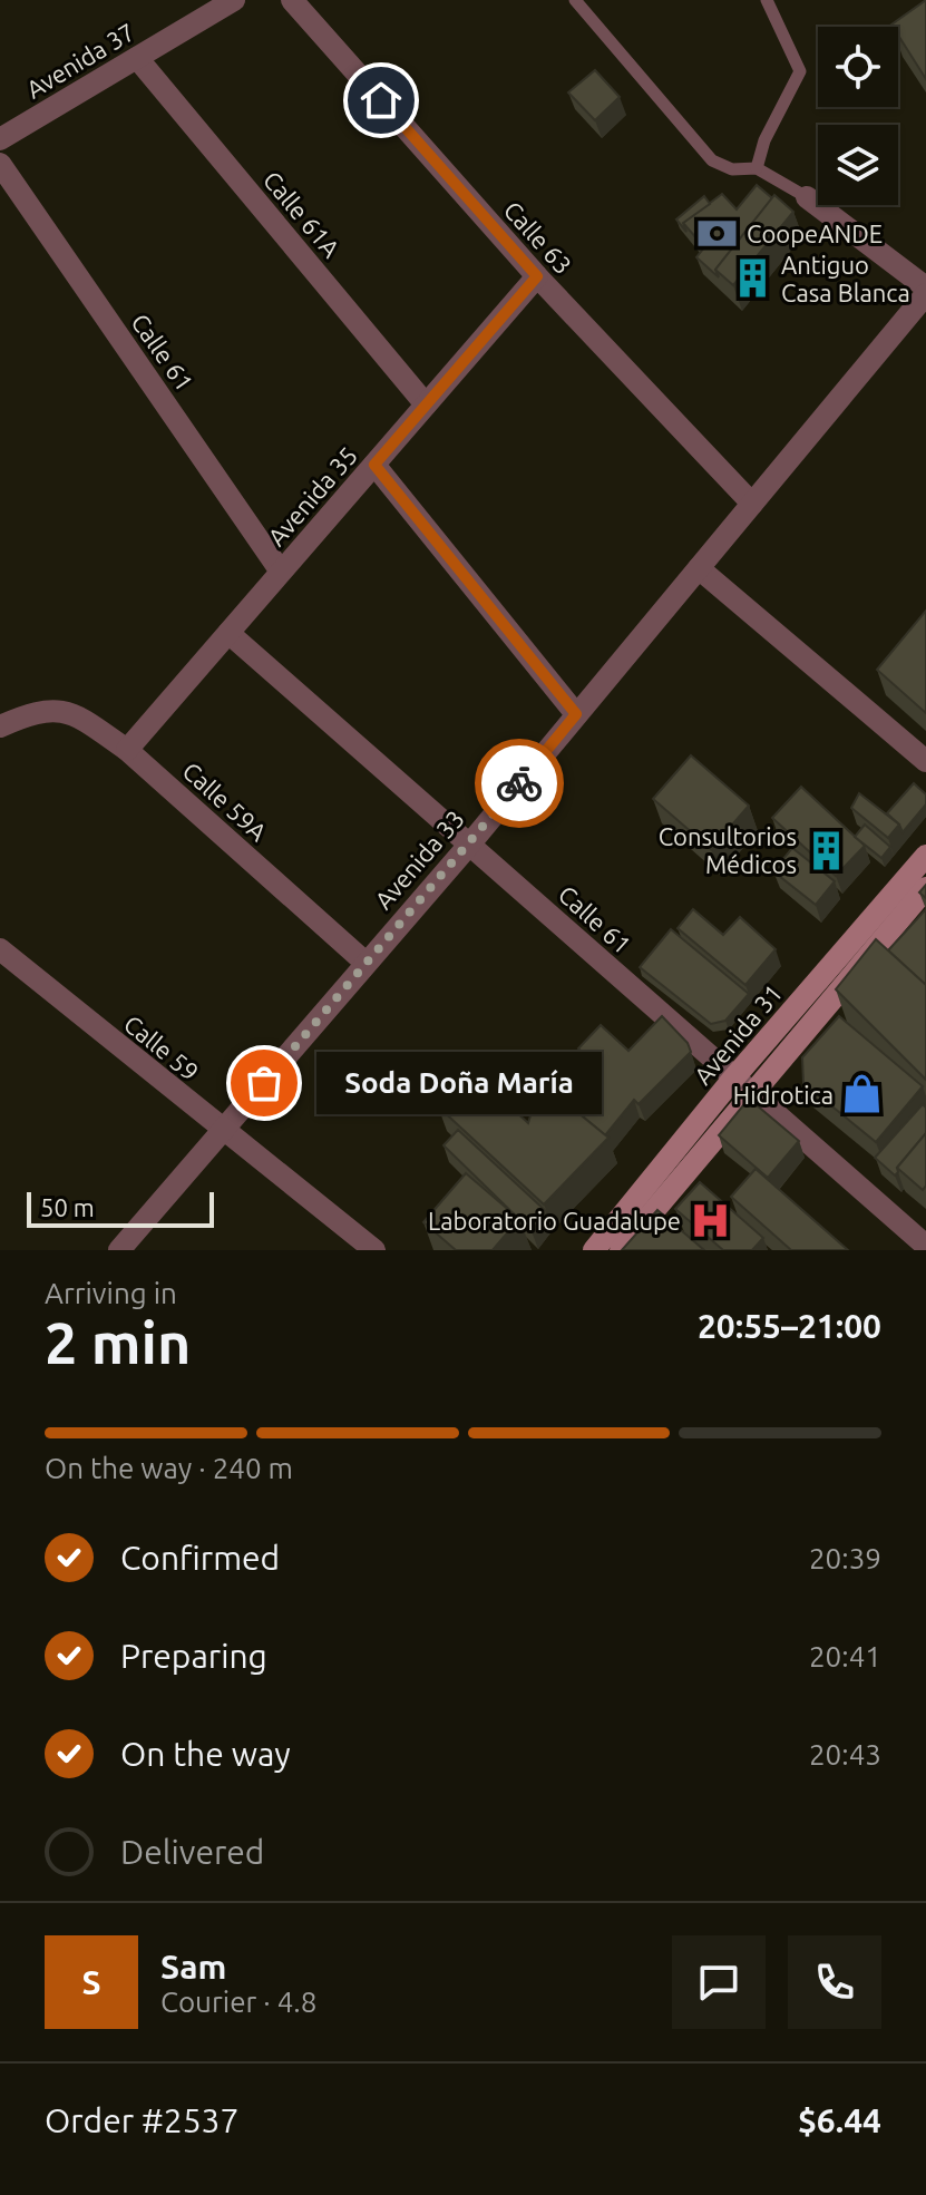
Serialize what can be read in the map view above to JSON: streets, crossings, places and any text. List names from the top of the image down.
{
  "streets": {
    "main road": ["Avenida 31"],
    "street": [
      "Avenida 37",
      "Calle 61A",
      "Calle 63",
      "Calle 61",
      "Avenida 35",
      "Calle 59A",
      "Avenida 33",
      "Calle 59"
    ]
  },
  "crossings": [
    ["Avenida 37", "Calle 61A"],
    ["Calle 61A", "Avenida 35"],
    ["Calle 63", "Avenida 35"],
    ["Calle 63", "Avenida 33"],
    ["Calle 61", "Avenida 35"],
    ["Calle 61", "Avenida 33"],
    ["Calle 61", "Avenida 31"],
    ["Avenida 35", "Calle 59A"],
    ["Calle 59A", "Avenida 33"],
    ["Avenida 33", "Calle 59"]
  ],
  "places": {
    "bank": ["CoopeANDE"],
    "building": ["Antiguo Casa Blanca", "Consultorios Médicos"],
    "other": ["Soda Doña María"],
    "shop": ["Hidrotica"],
    "hospital": ["Laboratorio Guadalupe"]
  },
  "scale_bar": "50 m",
  "page": {
    "bubble": "Soda Doña María",
    "scale": "50 m",
    "heading": ["2 min", "Arriving in", "20:55–21:00"],
    "panel": [
      "Sam",
      "Courier · 4.8",
      "Order #2537",
      "$6.44"
    ],
    "bar": "On the way · 240 m",
    "list": [
      ["Confirmed", "20:39"],
      ["Preparing", "20:41"],
      ["On the way", "20:43"],
      "Delivered"
    ],
    "round": "S"
  }
}
